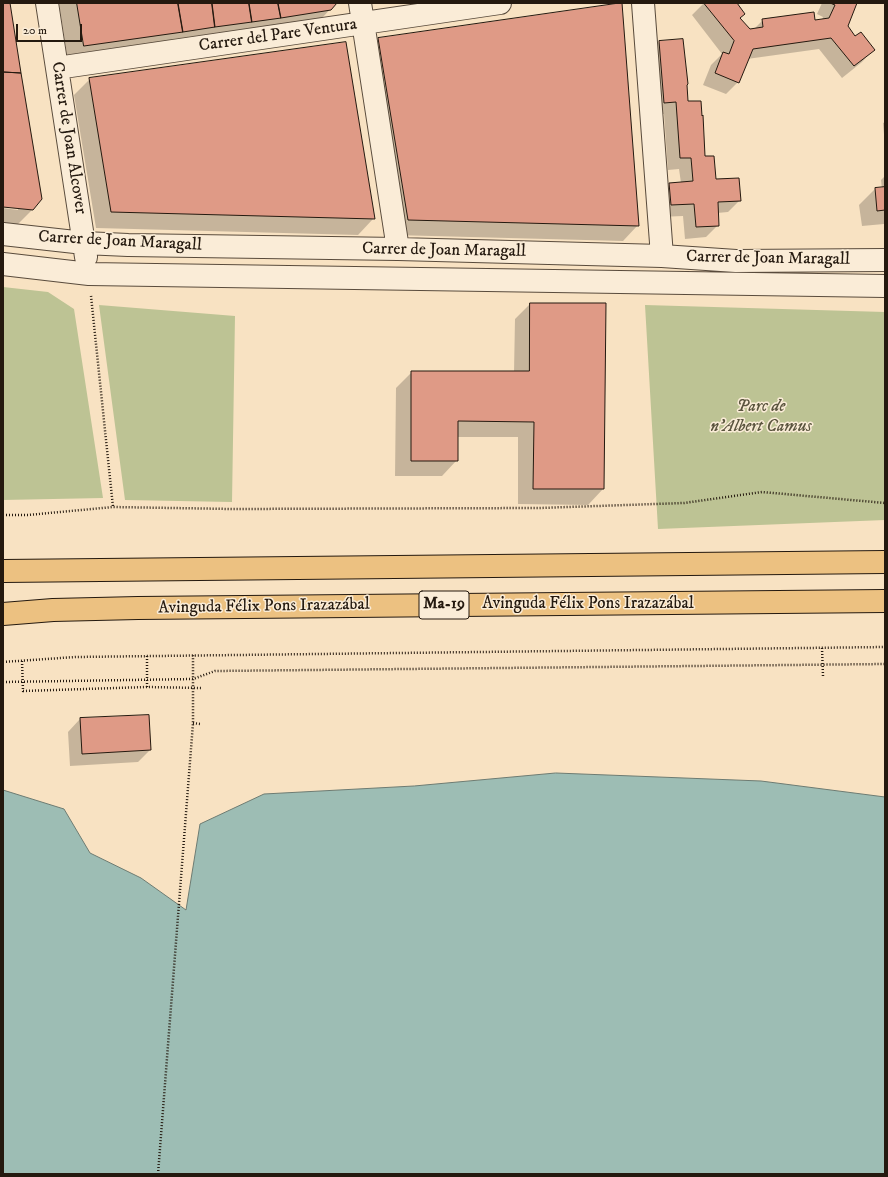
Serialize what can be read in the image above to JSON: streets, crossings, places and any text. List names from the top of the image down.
{
  "streets": {
    "highway": ["Avinguda Félix Pons Irazazábal", "Ma-19"],
    "street": ["Carrer del Pare Ventura", "Carrer de Joan Alcover", "Carrer de Joan Maragall"]
  },
  "crossings": [
    ["Carrer del Pare Ventura", "Carrer de Joan Alcover"],
    ["Carrer de Joan Alcover", "Carrer de Joan Maragall"]
  ],
  "parks": ["Parc de n'Albert Camus"],
  "scale_bar": "20 m"
}
